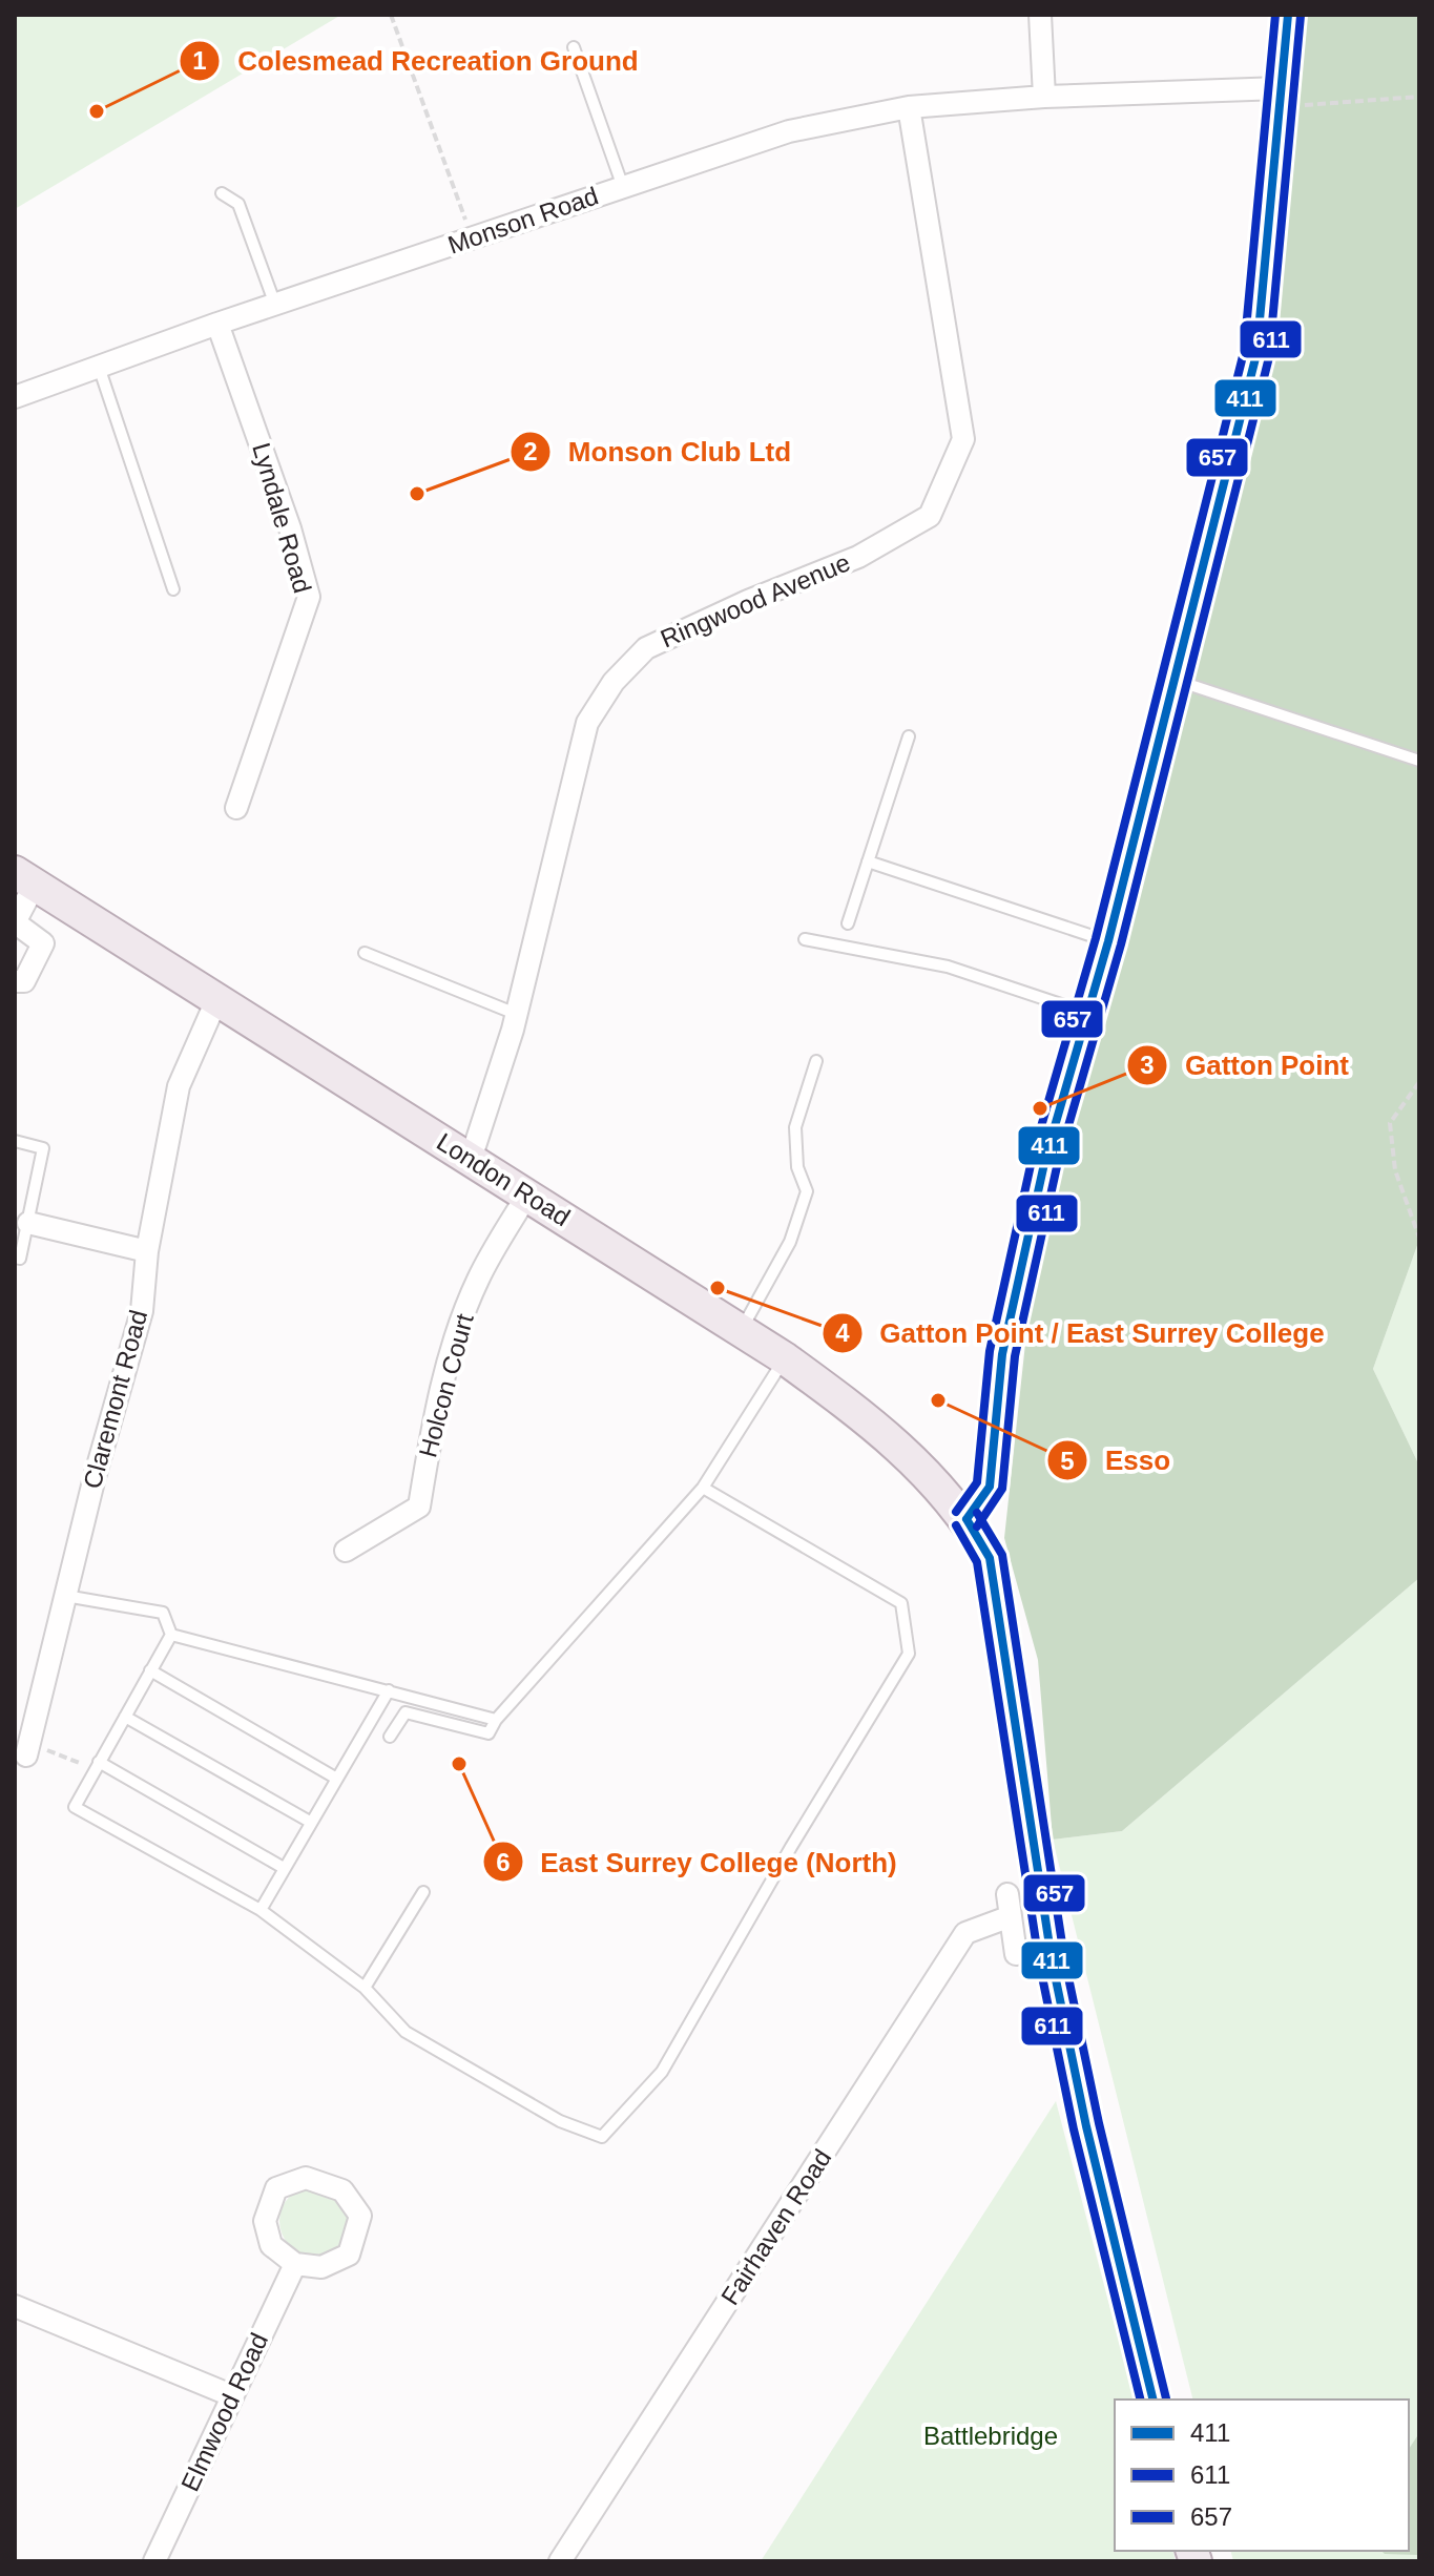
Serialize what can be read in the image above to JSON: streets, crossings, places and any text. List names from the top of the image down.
{
  "streets": {
    "main road": ["London Road"],
    "street": [
      "Monson Road",
      "Lyndale Road",
      "Ringwood Avenue",
      "Holcon Court",
      "Claremont Road",
      "Fairhaven Road",
      "Elmwood Road"
    ]
  },
  "crossings": [
    ["Monson Road", "Lyndale Road"],
    ["Monson Road", "Ringwood Avenue"],
    ["Ringwood Avenue", "London Road"],
    ["London Road", "Holcon Court"],
    ["London Road", "Claremont Road"]
  ],
  "parks": ["Battlebridge"],
  "places": [
    "Colesmead Recreation Ground",
    "Monson Club Ltd",
    "Gatton Point",
    "Gatton Point / East Surrey College",
    "Esso",
    "East Surrey College (North)"
  ],
  "lines": ["transit line 411", "transit line 657", "transit line 611"],
  "legend": ["411", "611", "657"]
}
